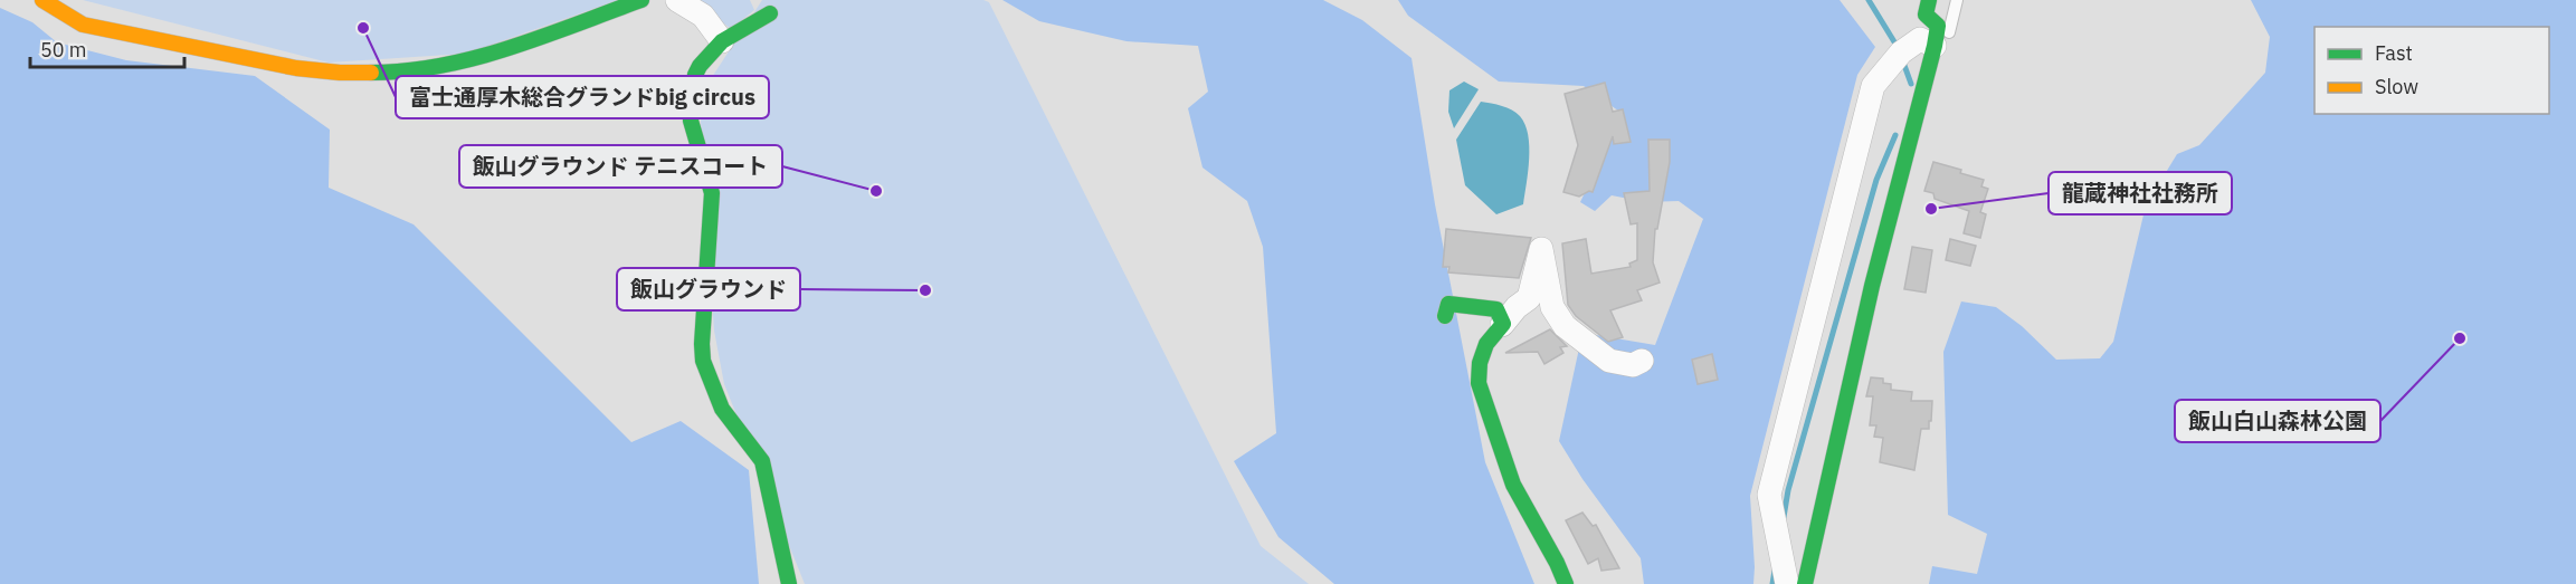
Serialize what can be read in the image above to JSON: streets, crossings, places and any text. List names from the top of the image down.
{
  "places": [
    "富士通厚木総合グランドbig circus",
    "飯山グラウンド テニスコート",
    "龍蔵神社社務所",
    "飯山グラウンド",
    "飯山白山森林公園"
  ],
  "legend": ["Fast", "Slow"],
  "scale_bar": "50 m"
}
